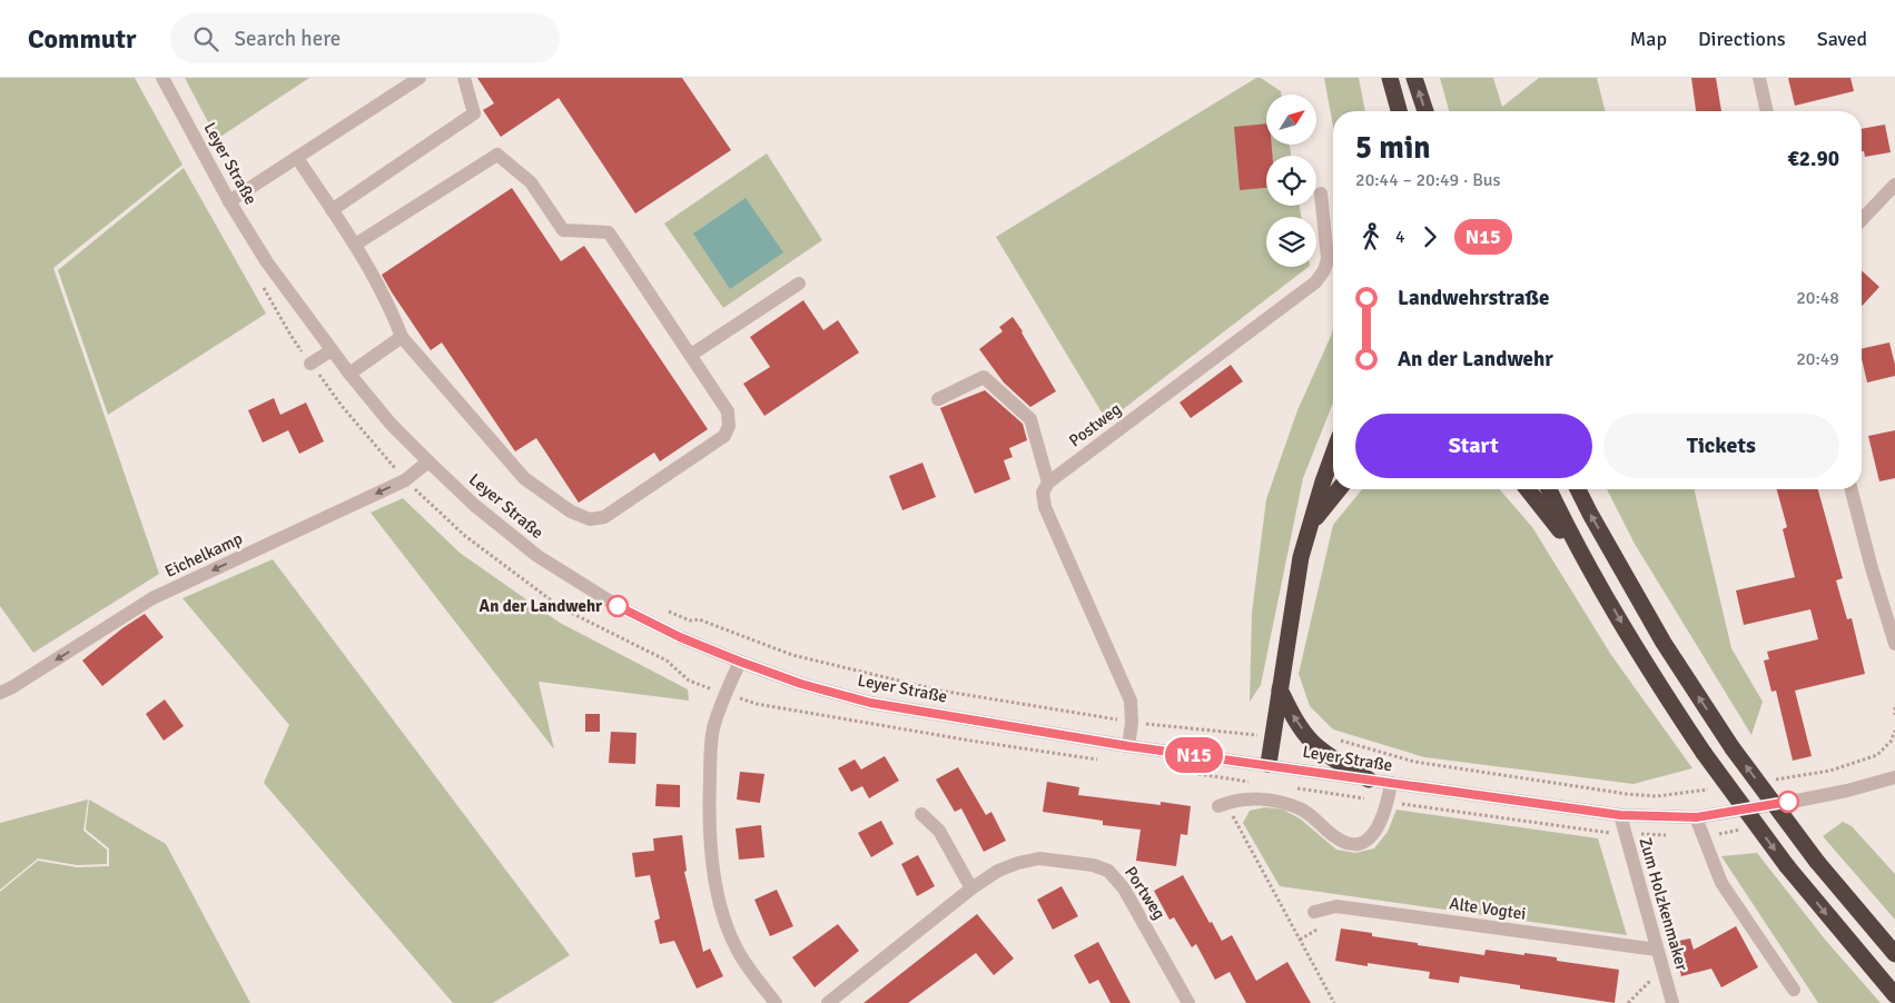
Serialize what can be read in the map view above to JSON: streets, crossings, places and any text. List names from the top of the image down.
{
  "streets": {
    "street": [
      "Leyer Straße",
      "Postweg",
      "Eichelkamp",
      "Portweg",
      "Zum Holzkenmaker",
      "Alte Vogtei"
    ]
  },
  "crossings": [
    ["Leyer Straße", "Eichelkamp"],
    ["Leyer Straße", "Zum Holzkenmaker"],
    ["Zum Holzkenmaker", "Alte Vogtei"]
  ],
  "one_way": ["Eichelkamp"],
  "places": ["An der Landwehr"],
  "lines": ["bus line N15"],
  "north": "top right",
  "page": {
    "header": "Commutr",
    "search": "Search here",
    "nav": ["Map", "Directions", "Saved"],
    "on_map": "N15",
    "heading": ["5 min", "20:44 – 20:49 · Bus", "€2.90"],
    "legs": ["4", "N15"],
    "list": [
      {
        "name": "Landwehrstraße",
        "value": "20:48"
      },
      {
        "name": "An der Landwehr",
        "value": "20:49"
      }
    ],
    "buttons": ["Start", "Tickets"]
  }
}
